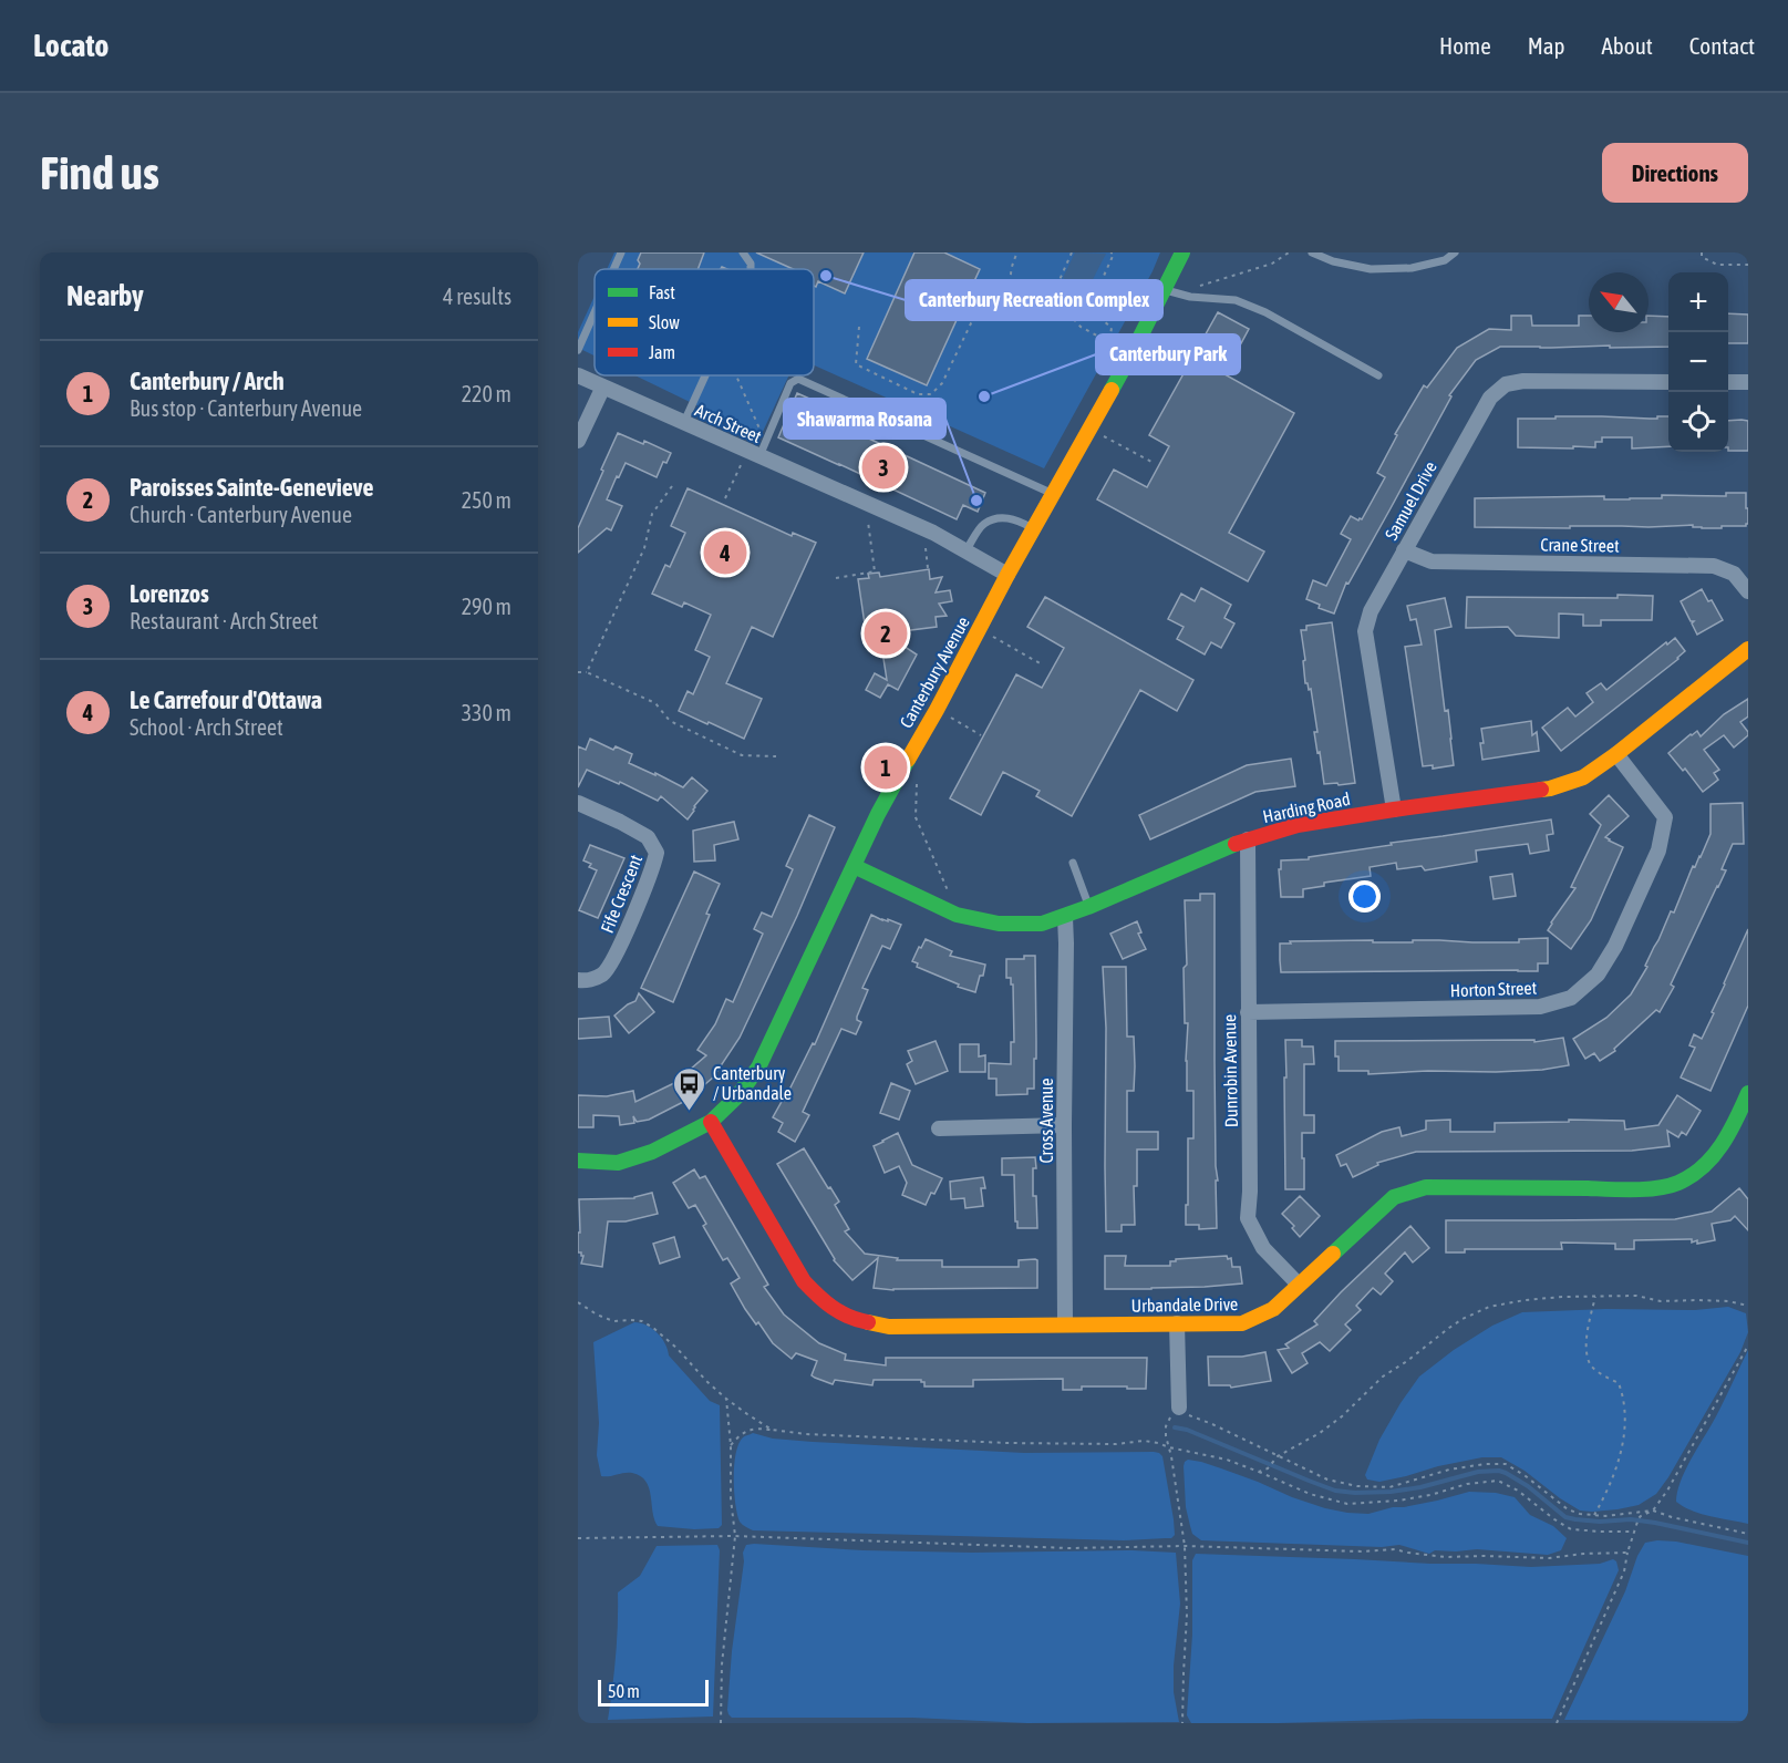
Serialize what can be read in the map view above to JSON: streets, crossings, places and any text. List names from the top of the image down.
{
  "streets": {
    "street": [
      "Arch Street",
      "Samuel Drive",
      "Crane Street",
      "Canterbury Avenue",
      "Harding Road",
      "Fife Crescent",
      "Horton Street",
      "Dunrobin Avenue",
      "Cross Avenue",
      "Urbandale Drive"
    ]
  },
  "crossings": [
    ["Arch Street", "Canterbury Avenue"],
    ["Samuel Drive", "Crane Street"],
    ["Samuel Drive", "Harding Road"],
    ["Canterbury Avenue", "Harding Road"],
    ["Canterbury Avenue", "Urbandale Drive"],
    ["Harding Road", "Horton Street"],
    ["Harding Road", "Dunrobin Avenue"],
    ["Harding Road", "Cross Avenue"],
    ["Horton Street", "Dunrobin Avenue"],
    ["Dunrobin Avenue", "Urbandale Drive"],
    ["Cross Avenue", "Urbandale Drive"]
  ],
  "places": {
    "other": ["Canterbury Recreation Complex", "Canterbury Park", "Shawarma Rosana"],
    "bus stop": ["Canterbury / Urbandale"]
  },
  "legend": ["Fast", "Slow", "Jam"],
  "scale_bar": "50 m",
  "north": "top left",
  "page": {
    "header": "Locato",
    "nav": [
      "Home",
      "Map",
      "About",
      "Contact"
    ],
    "buttons": "Directions",
    "title": "Find us",
    "heading": ["Nearby", "4 results"],
    "map_buttons": ["+", "−"],
    "list": [
      {
        "mark": "1",
        "name": "Canterbury / Arch",
        "note": "Bus stop · Canterbury Avenue",
        "value": "220 m"
      },
      {
        "mark": "2",
        "name": "Paroisses Sainte-Genevieve",
        "note": "Church · Canterbury Avenue",
        "value": "250 m"
      },
      {
        "mark": "3",
        "name": "Lorenzos",
        "note": "Restaurant · Arch Street",
        "value": "290 m"
      },
      {
        "mark": "4",
        "name": "Le Carrefour d'Ottawa",
        "note": "School · Arch Street",
        "value": "330 m"
      }
    ],
    "pins": [
      "3",
      "4",
      "2",
      "1"
    ],
    "scale": "50 m"
  }
}
